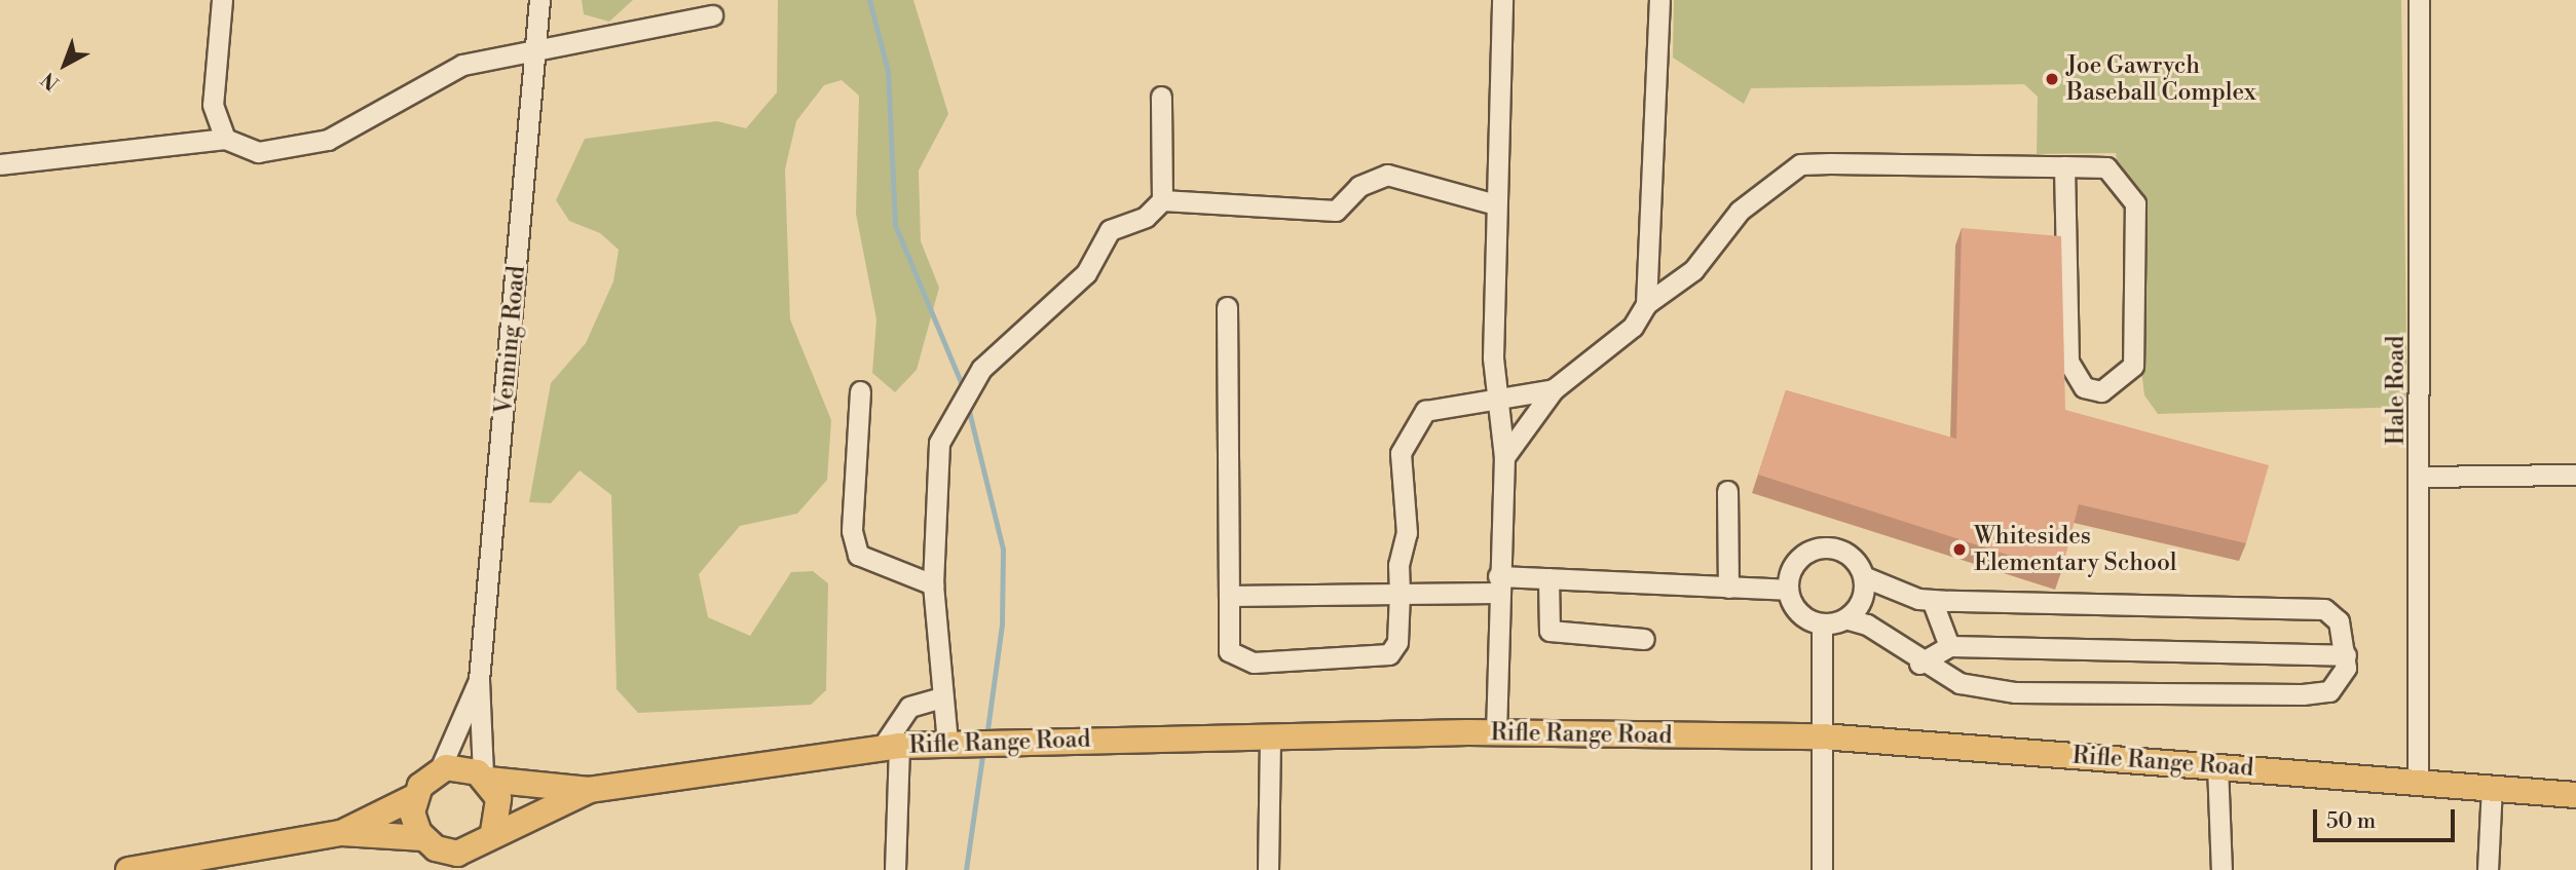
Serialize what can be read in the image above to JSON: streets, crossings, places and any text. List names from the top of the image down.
{
  "streets": {
    "main road": ["Rifle Range Road"],
    "street": ["Venning Road", "Hale Road"]
  },
  "crossings": [
    ["Venning Road", "Rifle Range Road"],
    ["Hale Road", "Rifle Range Road"]
  ],
  "places": ["Joe Gawrych Baseball Complex", "Whitesides Elementary School"],
  "scale_bar": "50 m",
  "north": "bottom left"
}
